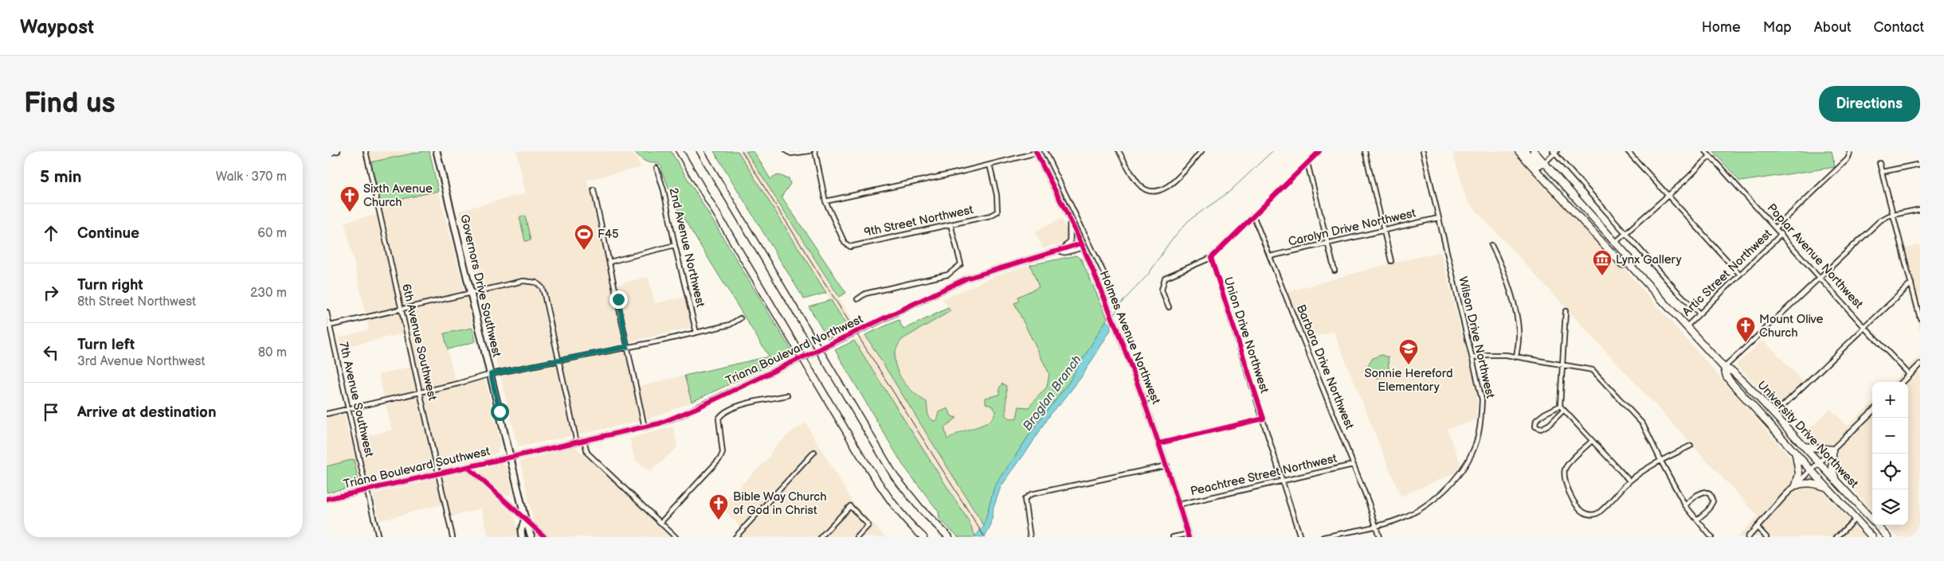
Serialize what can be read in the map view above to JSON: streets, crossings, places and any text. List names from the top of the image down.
{
  "streets": {
    "highway": ["University Drive Northwest"],
    "main road": ["Governors Drive Southwest"],
    "street": [
      "9th Street Northwest",
      "Carolyn Drive Northwest",
      "2nd Avenue Northwest",
      "Poplar Avenue Northwest",
      "Artic Street Northwest",
      "Union Drive Northwest",
      "Holmes Avenue Northwest",
      "Wilson Drive Northwest",
      "6th Avenue Southwest",
      "Triana Boulevard Northwest",
      "Barbara Drive Northwest",
      "7th Avenue Southwest",
      "Triana Boulevard Southwest",
      "Peachtree Street Northwest"
    ]
  },
  "crossings": [
    ["Carolyn Drive Northwest", "Wilson Drive Northwest"],
    ["Carolyn Drive Northwest", "Barbara Drive Northwest"],
    ["Poplar Avenue Northwest", "Artic Street Northwest"],
    ["Artic Street Northwest", "University Drive Northwest"],
    ["Governors Drive Southwest", "Triana Boulevard Northwest"],
    ["Governors Drive Southwest", "Triana Boulevard Southwest"],
    ["Union Drive Northwest", "Peachtree Street Northwest"],
    ["Holmes Avenue Northwest", "Triana Boulevard Northwest"],
    ["Holmes Avenue Northwest", "Peachtree Street Northwest"],
    ["Wilson Drive Northwest", "Barbara Drive Northwest"],
    ["6th Avenue Southwest", "Triana Boulevard Southwest"],
    ["Triana Boulevard Northwest", "Triana Boulevard Southwest"],
    ["Barbara Drive Northwest", "Peachtree Street Northwest"],
    ["7th Avenue Southwest", "Triana Boulevard Southwest"]
  ],
  "water": ["Broglan Branch"],
  "places": {
    "church": ["Sixth Avenue Church", "Mount Olive Church", "Bible Way Church of God in Christ"],
    "sports": ["F45"],
    "museum": ["Lynx Gallery"],
    "school or university": ["Sonnie Hereford Elementary"]
  },
  "page": {
    "header": "Waypost",
    "nav": [
      "Home",
      "Map",
      "About",
      "Contact"
    ],
    "buttons": "Directions",
    "title": "Find us",
    "heading": ["5 min", "Walk · 370 m"],
    "list": [
      ["Continue", "60 m"],
      ["Turn right", "8th Street Northwest", "230 m"],
      ["Turn left", "3rd Avenue Northwest", "80 m"],
      "Arrive at destination"
    ],
    "map_buttons": ["+", "−"]
  }
}
